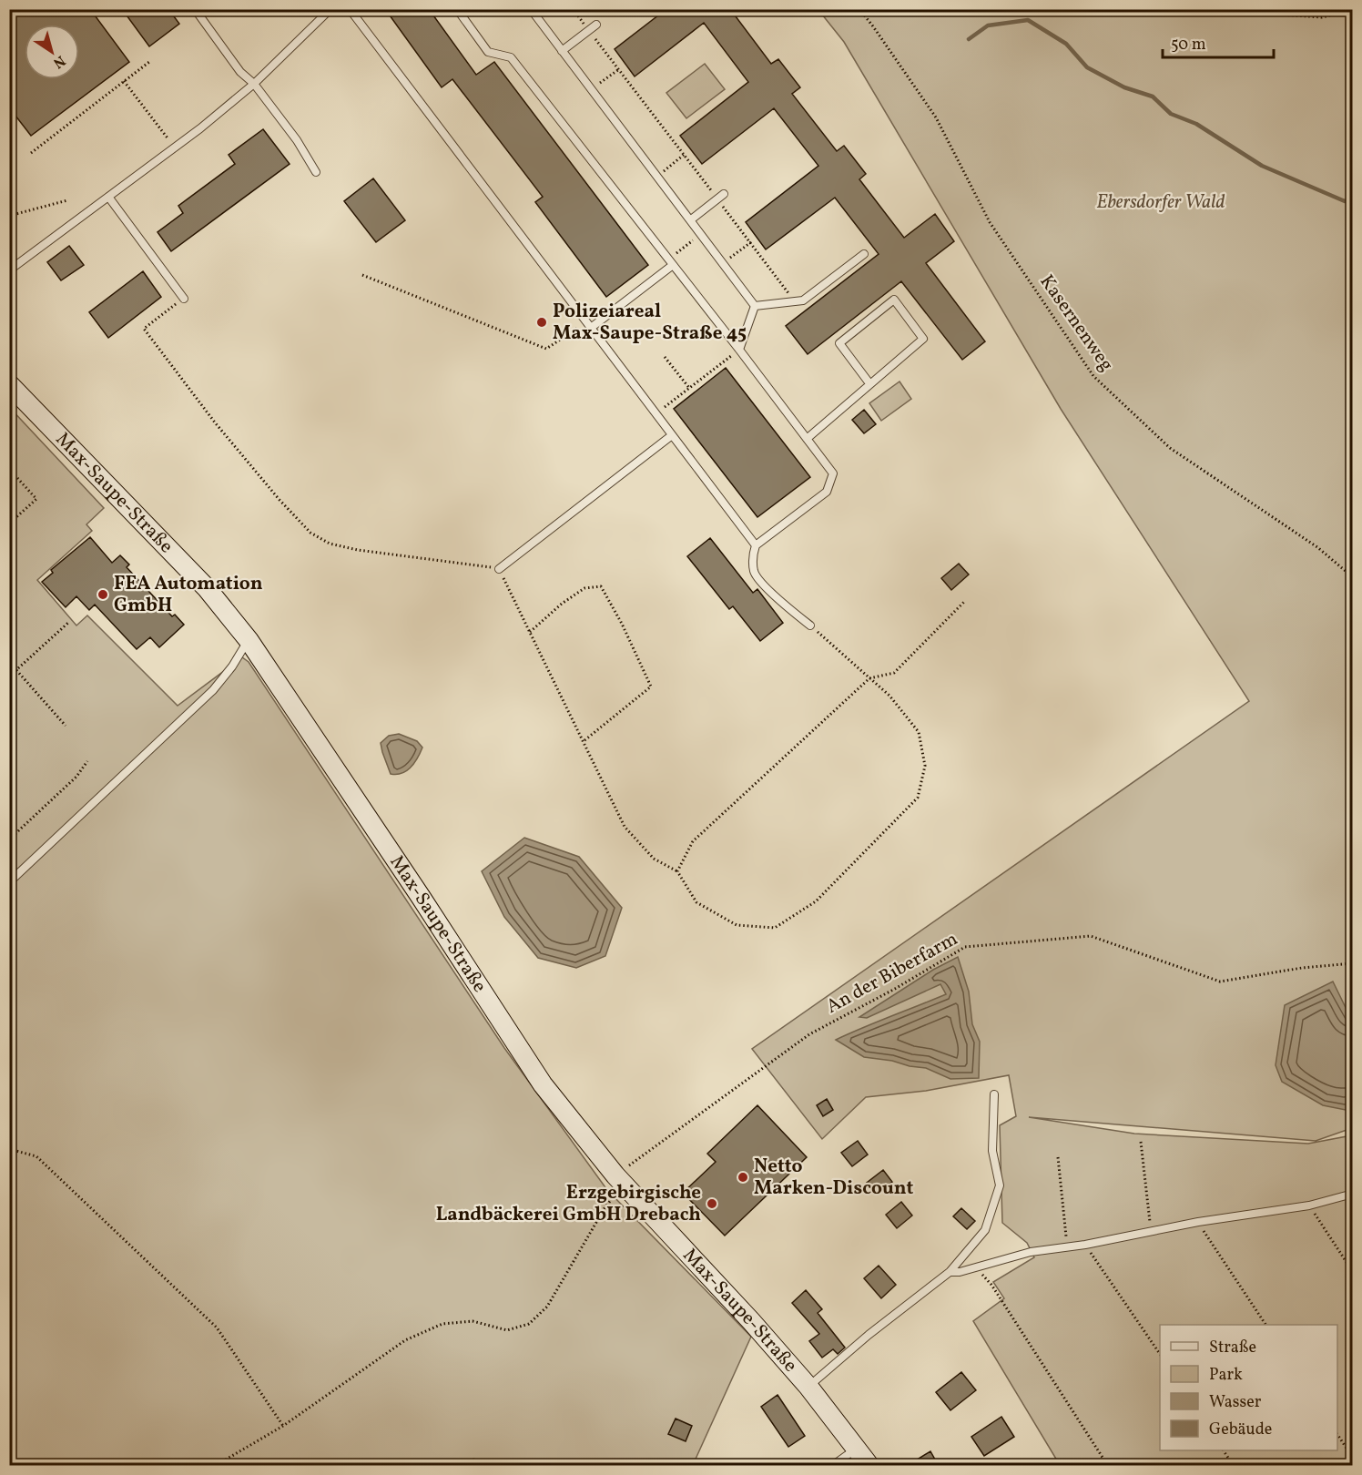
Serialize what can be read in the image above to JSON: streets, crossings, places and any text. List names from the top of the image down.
{
  "streets": {
    "street": ["Max-Saupe-Straße"],
    "path": ["Kasernenweg", "An der Biberfarm"]
  },
  "crossings": [
    ["Max-Saupe-Straße", "An der Biberfarm"]
  ],
  "parks": ["Ebersdorfer Wald"],
  "places": [
    "Polizeiareal Max-Saupe-Straße 45",
    "FEA Automation GmbH",
    "Netto Marken-Discount",
    "Erzgebirgische Landbäckerei GmbH Drebach"
  ],
  "legend": [
    "Straße",
    "Park",
    "Wasser",
    "Gebäude"
  ],
  "scale_bar": "50 m",
  "north": "bottom right"
}
